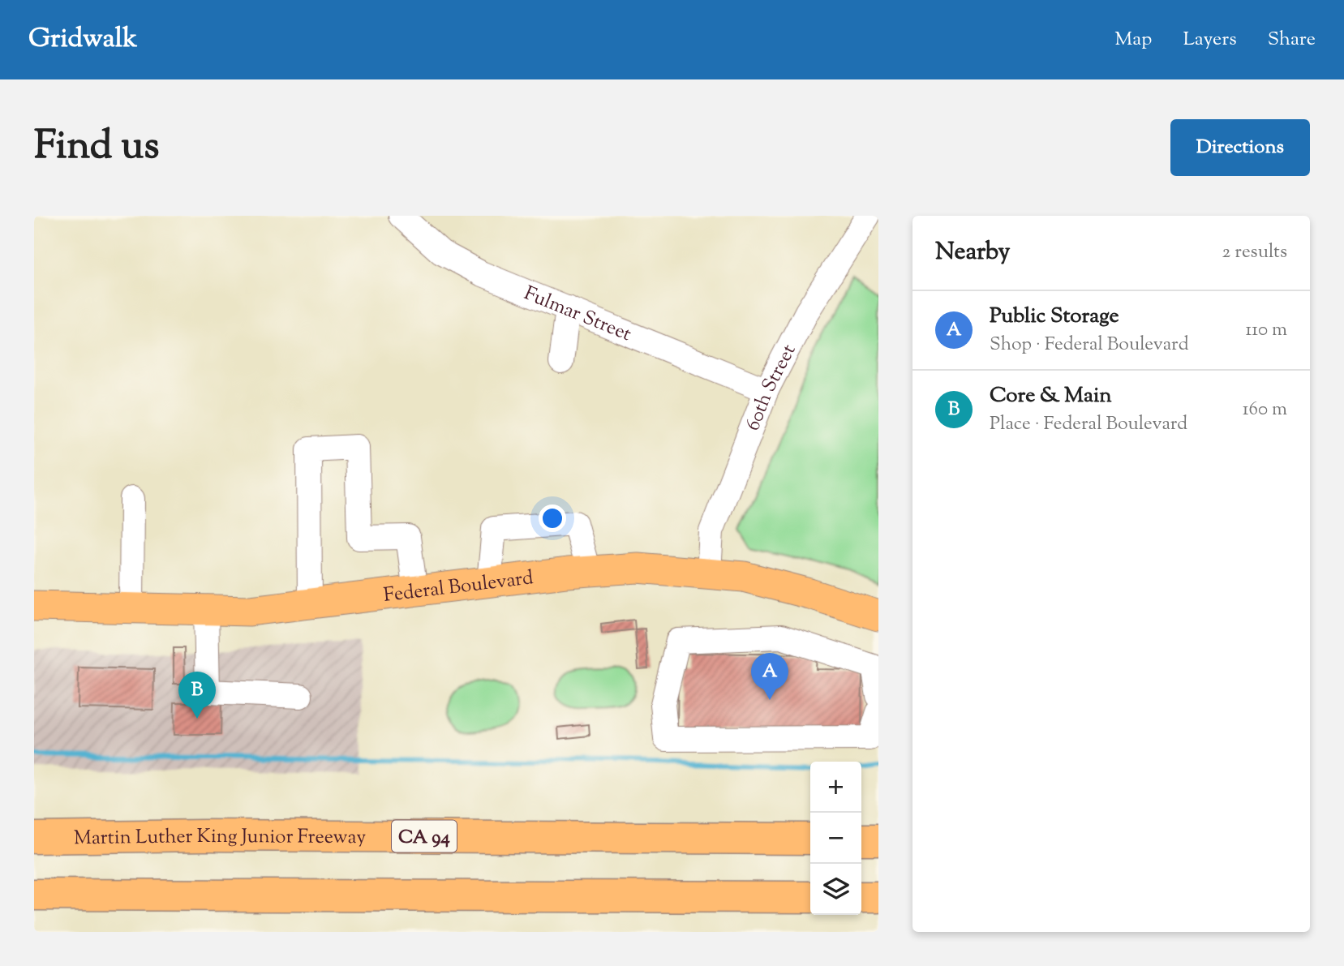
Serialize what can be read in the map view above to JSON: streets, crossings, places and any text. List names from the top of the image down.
{
  "streets": {
    "highway": ["CA 94", "Martin Luther King Junior Freeway"],
    "main road": ["Federal Boulevard"],
    "street": ["Fulmar Street", "60th Street"]
  },
  "crossings": [
    ["Fulmar Street", "60th Street"],
    ["60th Street", "Federal Boulevard"]
  ],
  "page": {
    "header": "Gridwalk",
    "nav": ["Map", "Layers", "Share"],
    "title": "Find us",
    "buttons": "Directions",
    "heading": ["Nearby", "2 results"],
    "list": [
      {
        "mark": "A",
        "name": "Public Storage",
        "note": "Shop · Federal Boulevard",
        "value": "110 m"
      },
      {
        "mark": "B",
        "name": "Core & Main",
        "note": "Place · Federal Boulevard",
        "value": "160 m"
      }
    ],
    "pins": ["A", "B"],
    "map_buttons": ["+", "−"]
  }
}
